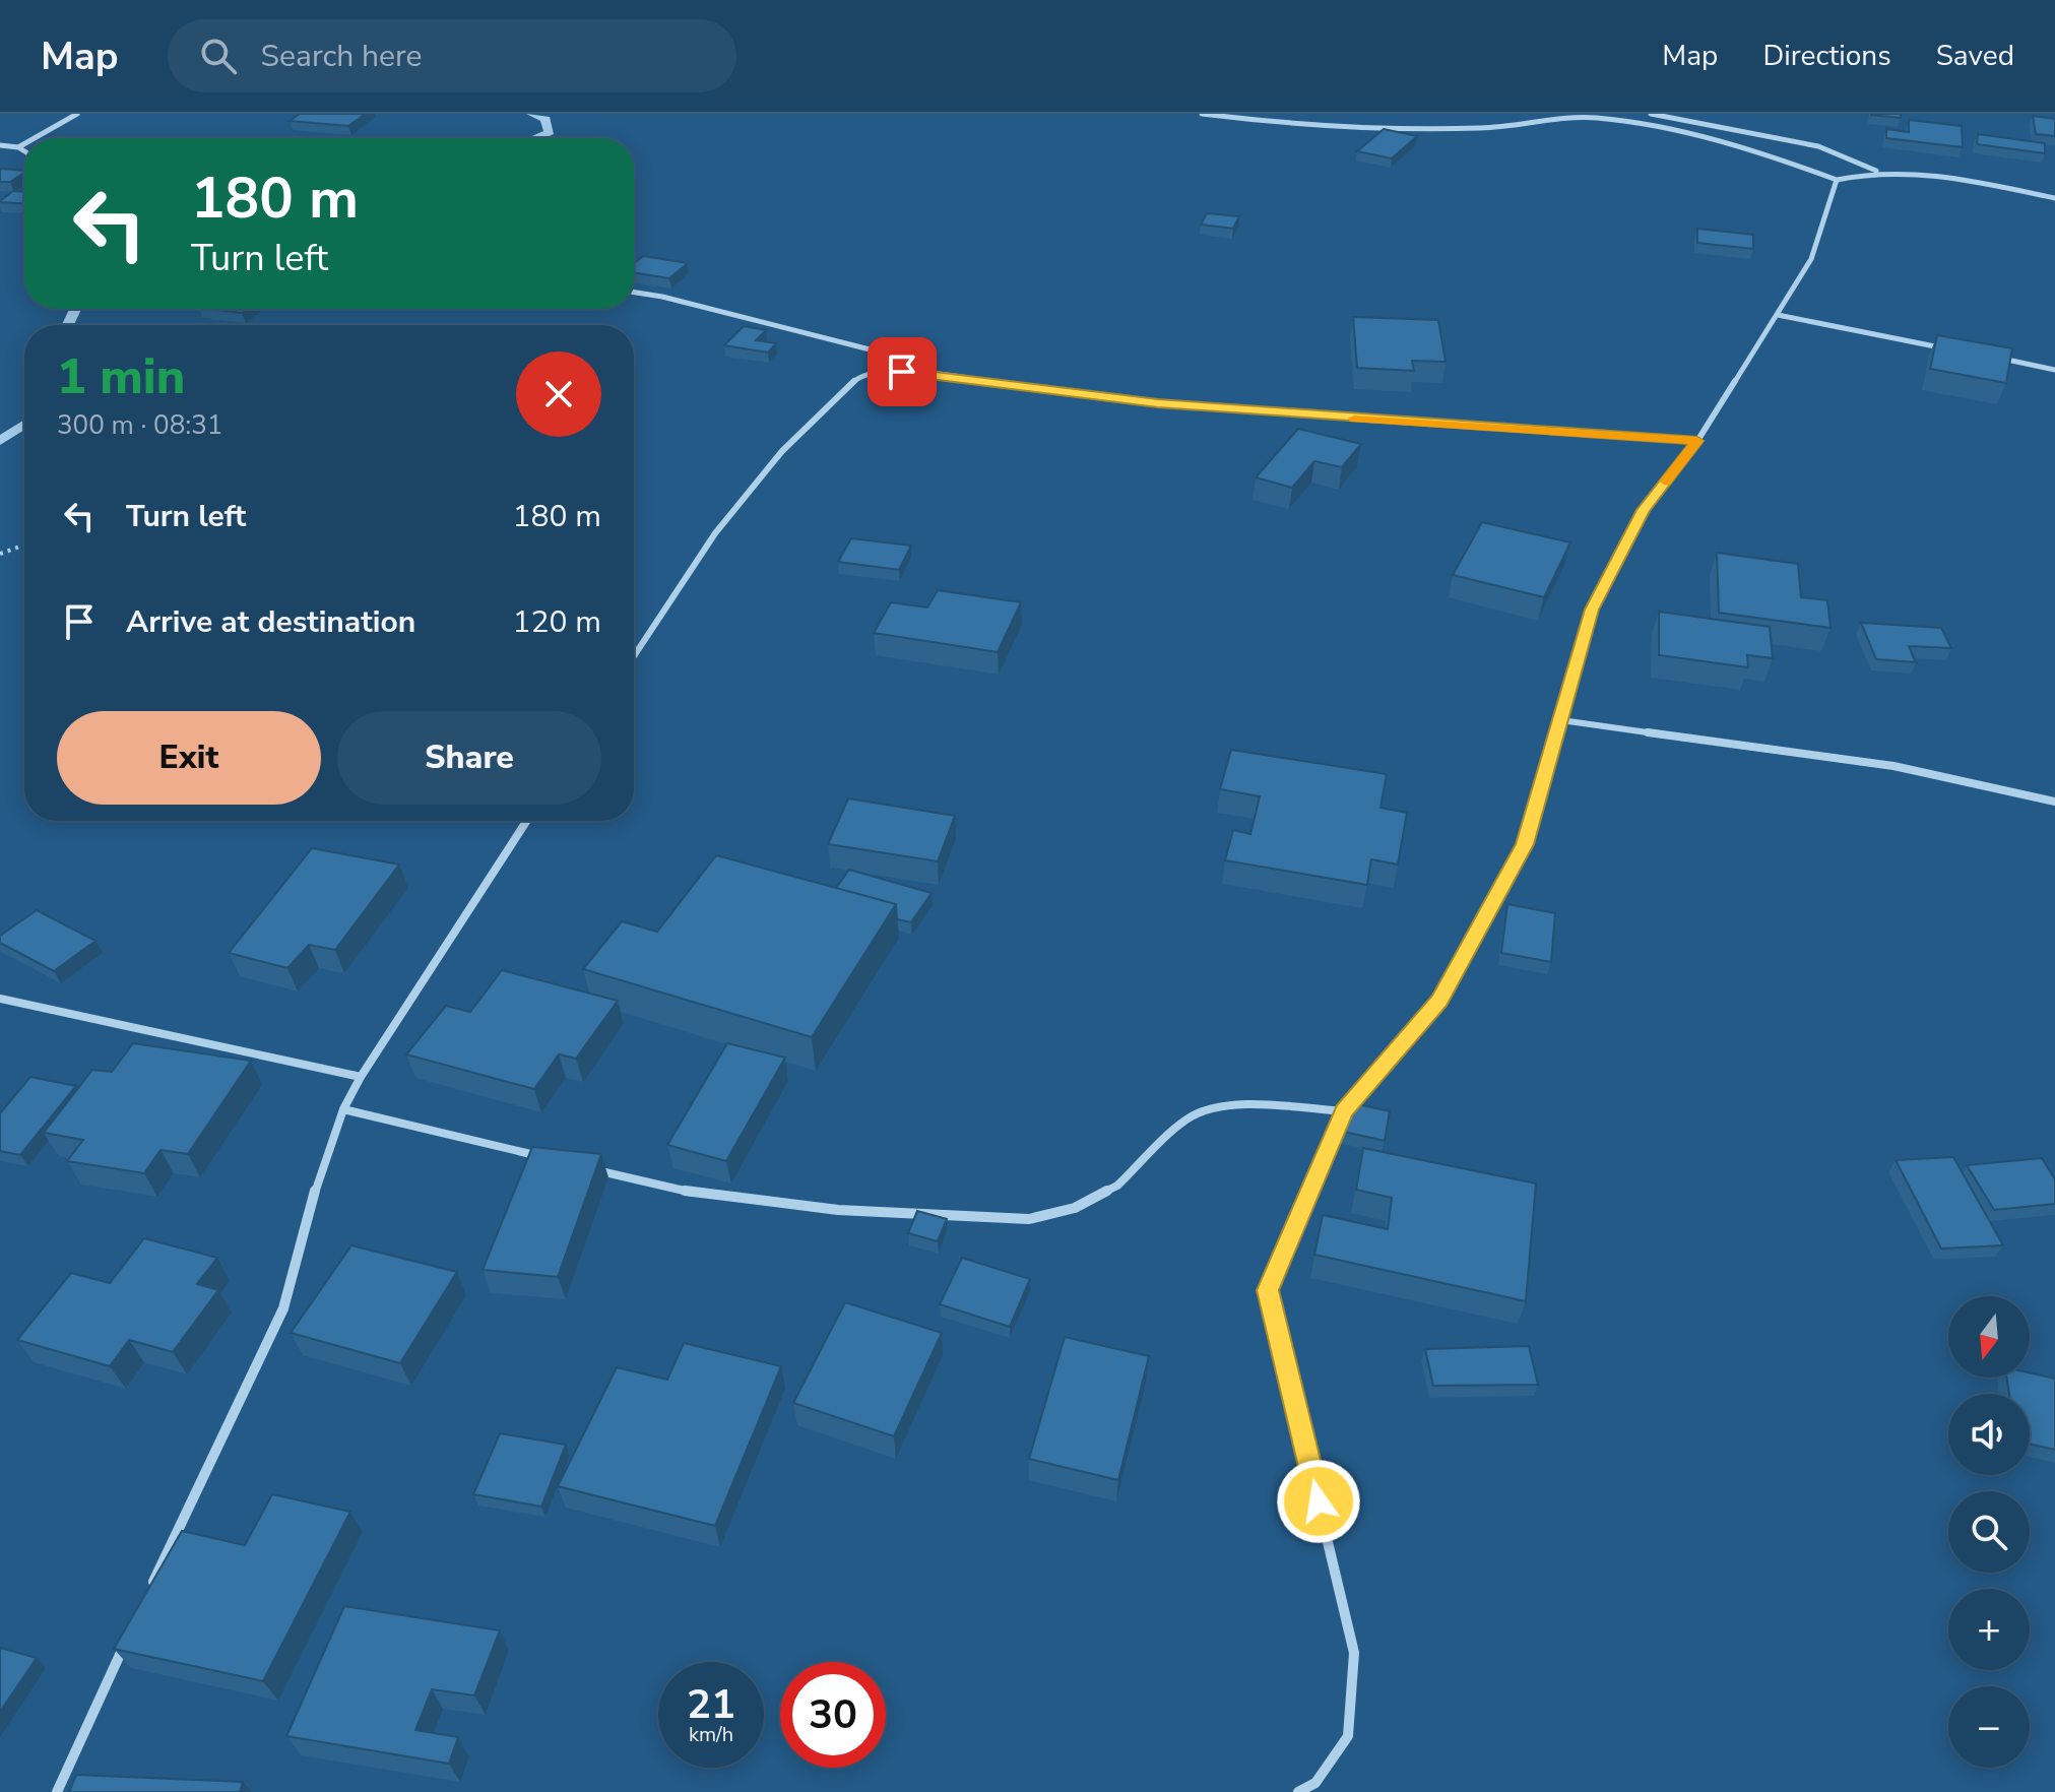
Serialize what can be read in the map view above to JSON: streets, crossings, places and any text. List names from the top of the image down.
{
  "north": "bottom",
  "page": {
    "header": "Map",
    "search": "Search here",
    "nav": ["Map", "Directions", "Saved"],
    "turn": ["180 m", "Turn left"],
    "heading": ["1 min", "300 m · 08:31"],
    "list": [
      {
        "name": "Turn left",
        "value": "180 m"
      },
      {
        "name": "Arrive at destination",
        "value": "120 m"
      }
    ],
    "buttons": ["Exit", "Share"],
    "map_buttons": ["+", "−"],
    "speed": "21 km/h",
    "limit": "30"
  }
}
